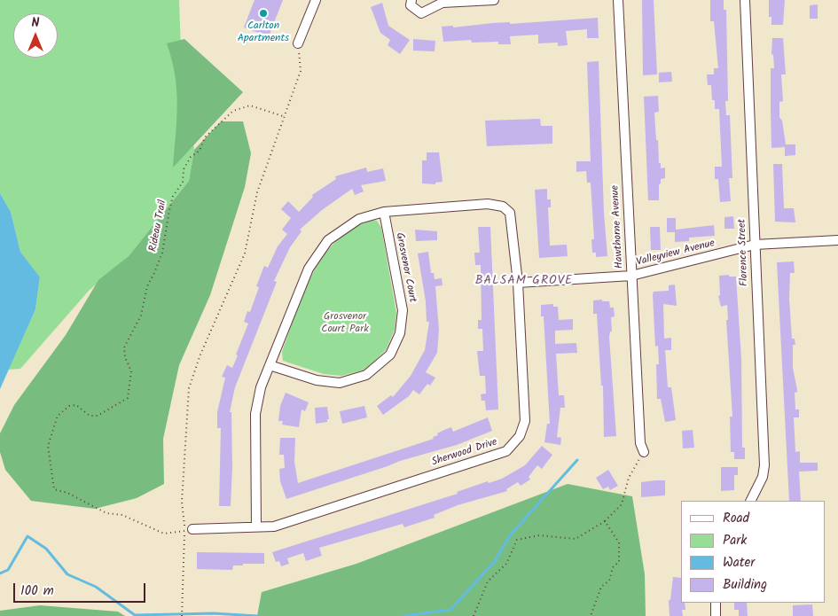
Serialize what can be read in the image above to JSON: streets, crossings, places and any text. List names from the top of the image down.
{
  "streets": {
    "street": [
      "Hawthorne Avenue",
      "Florence Street",
      "Valleyview Avenue",
      "Grosvenor Court",
      "Sherwood Drive"
    ],
    "path": ["Rideau Trail"]
  },
  "crossings": [
    ["Rideau Trail", "Sherwood Drive"],
    ["Hawthorne Avenue", "Valleyview Avenue"],
    ["Florence Street", "Valleyview Avenue"],
    ["Valleyview Avenue", "Sherwood Drive"],
    ["Grosvenor Court", "Sherwood Drive"]
  ],
  "districts": ["BALSAM GROVE"],
  "parks": ["Grosvenor Court Park"],
  "places": ["Carlton Apartments"],
  "legend": [
    "Road",
    "Park",
    "Water",
    "Building"
  ],
  "scale_bar": "100 m",
  "north": "top"
}
